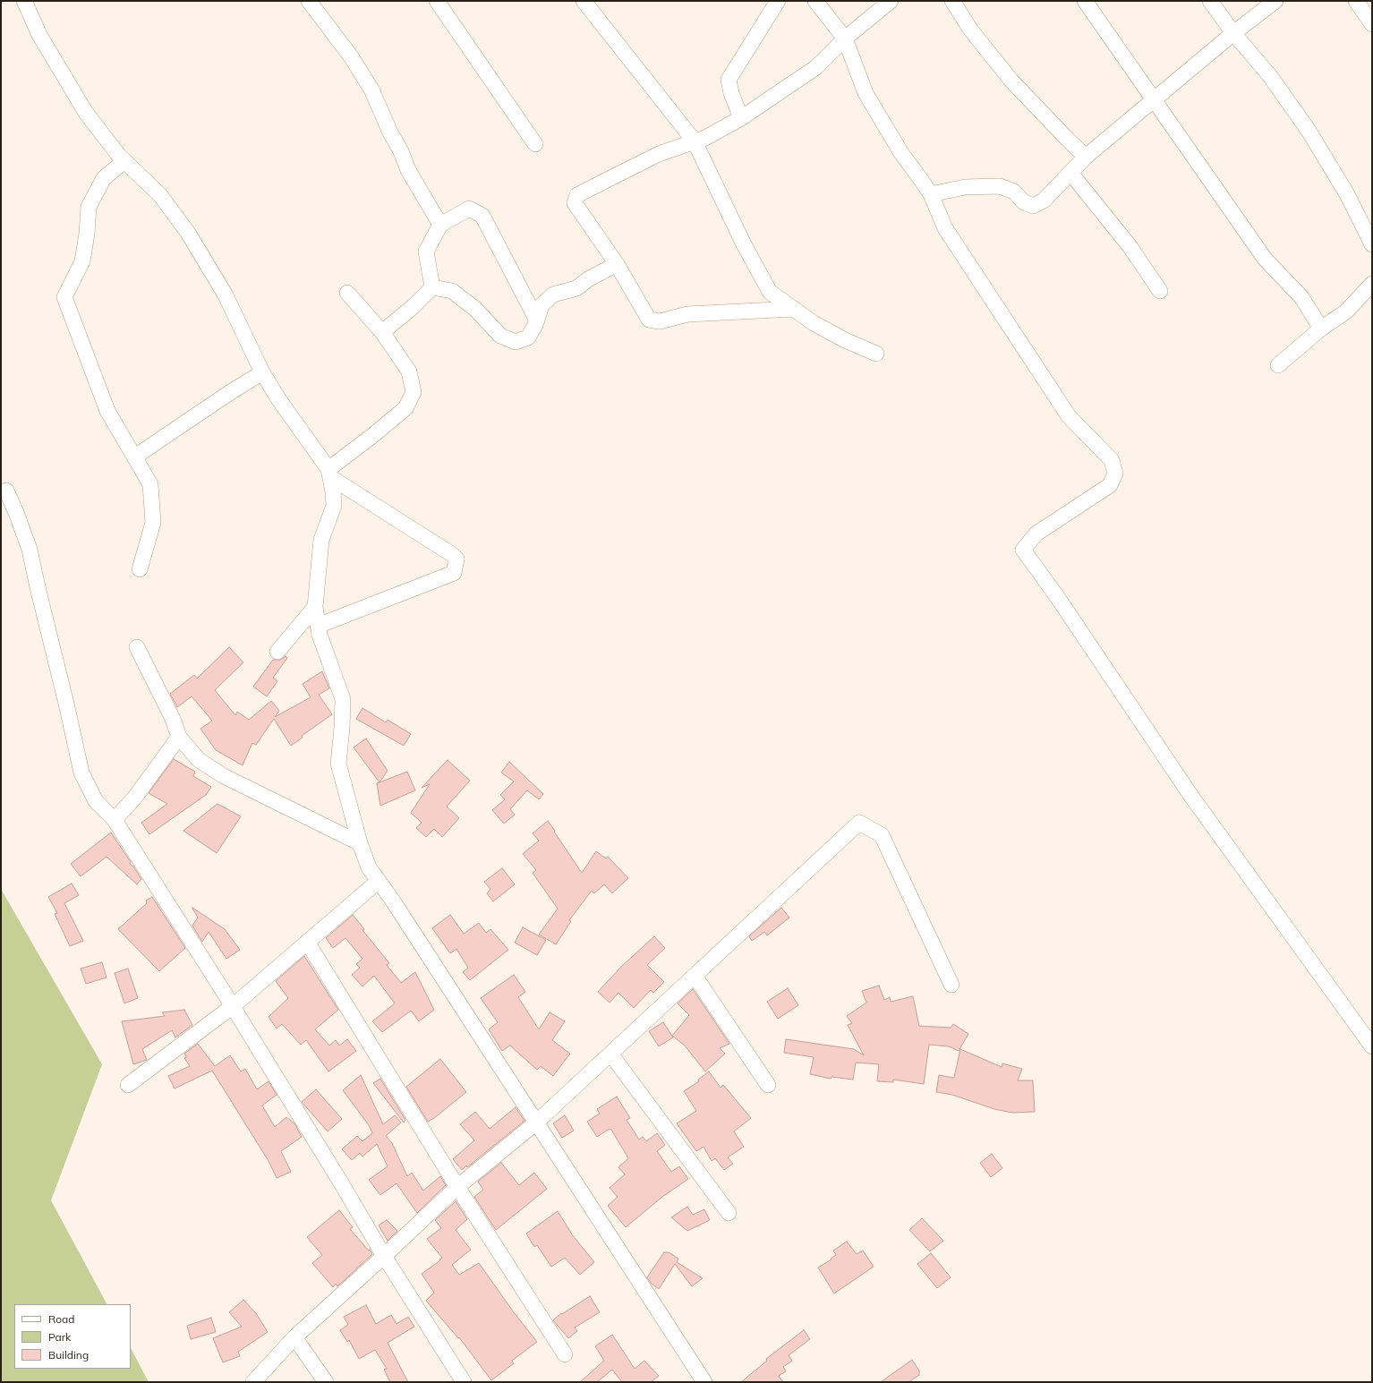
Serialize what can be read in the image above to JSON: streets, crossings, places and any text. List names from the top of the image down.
{
  "legend": ["Road", "Park", "Building"]
}
